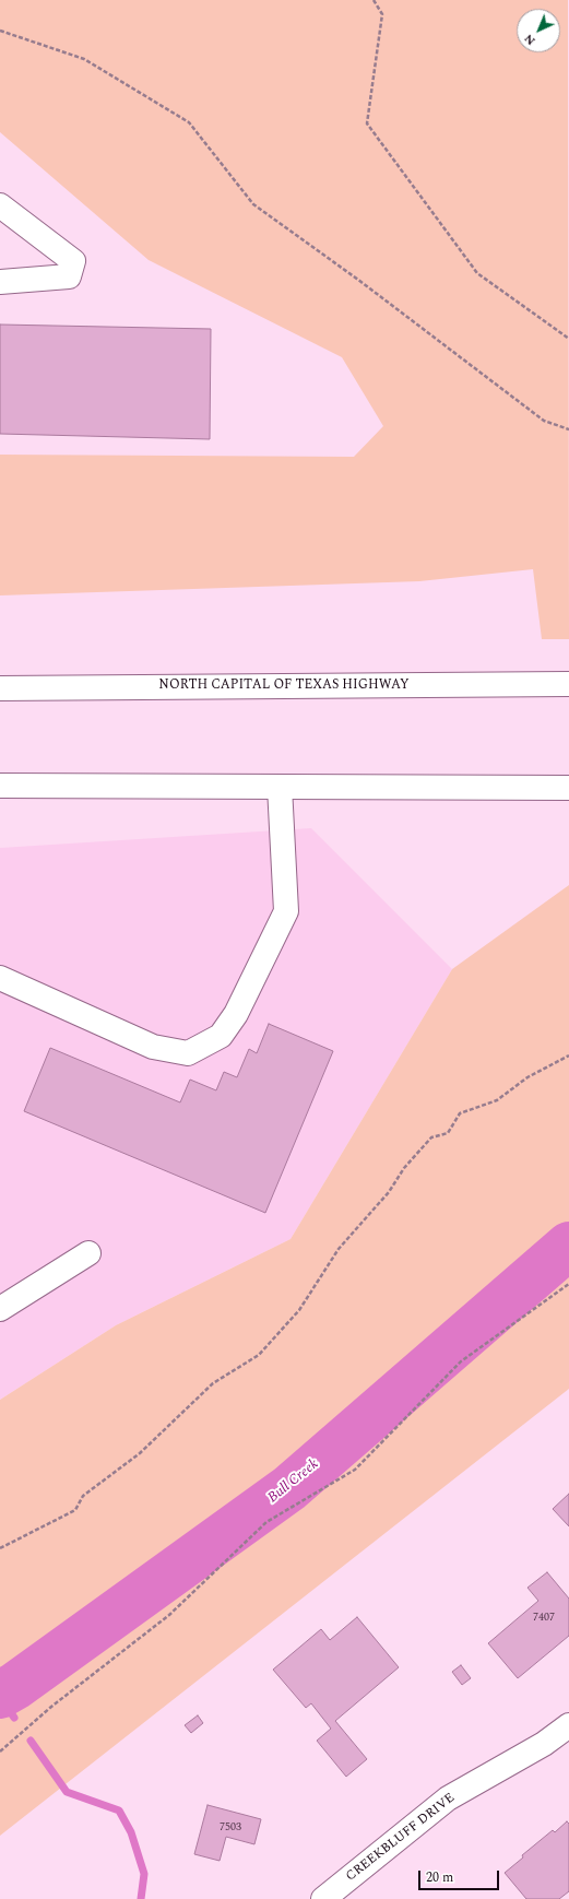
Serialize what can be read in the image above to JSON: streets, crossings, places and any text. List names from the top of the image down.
{
  "streets": {
    "main road": ["NORTH CAPITAL OF TEXAS HIGHWAY", "CREEKBLUFF DRIVE"]
  },
  "water": ["Bull Creek"],
  "house_numbers": ["7407", "7503"],
  "scale_bar": "20 m",
  "north": "bottom left"
}
